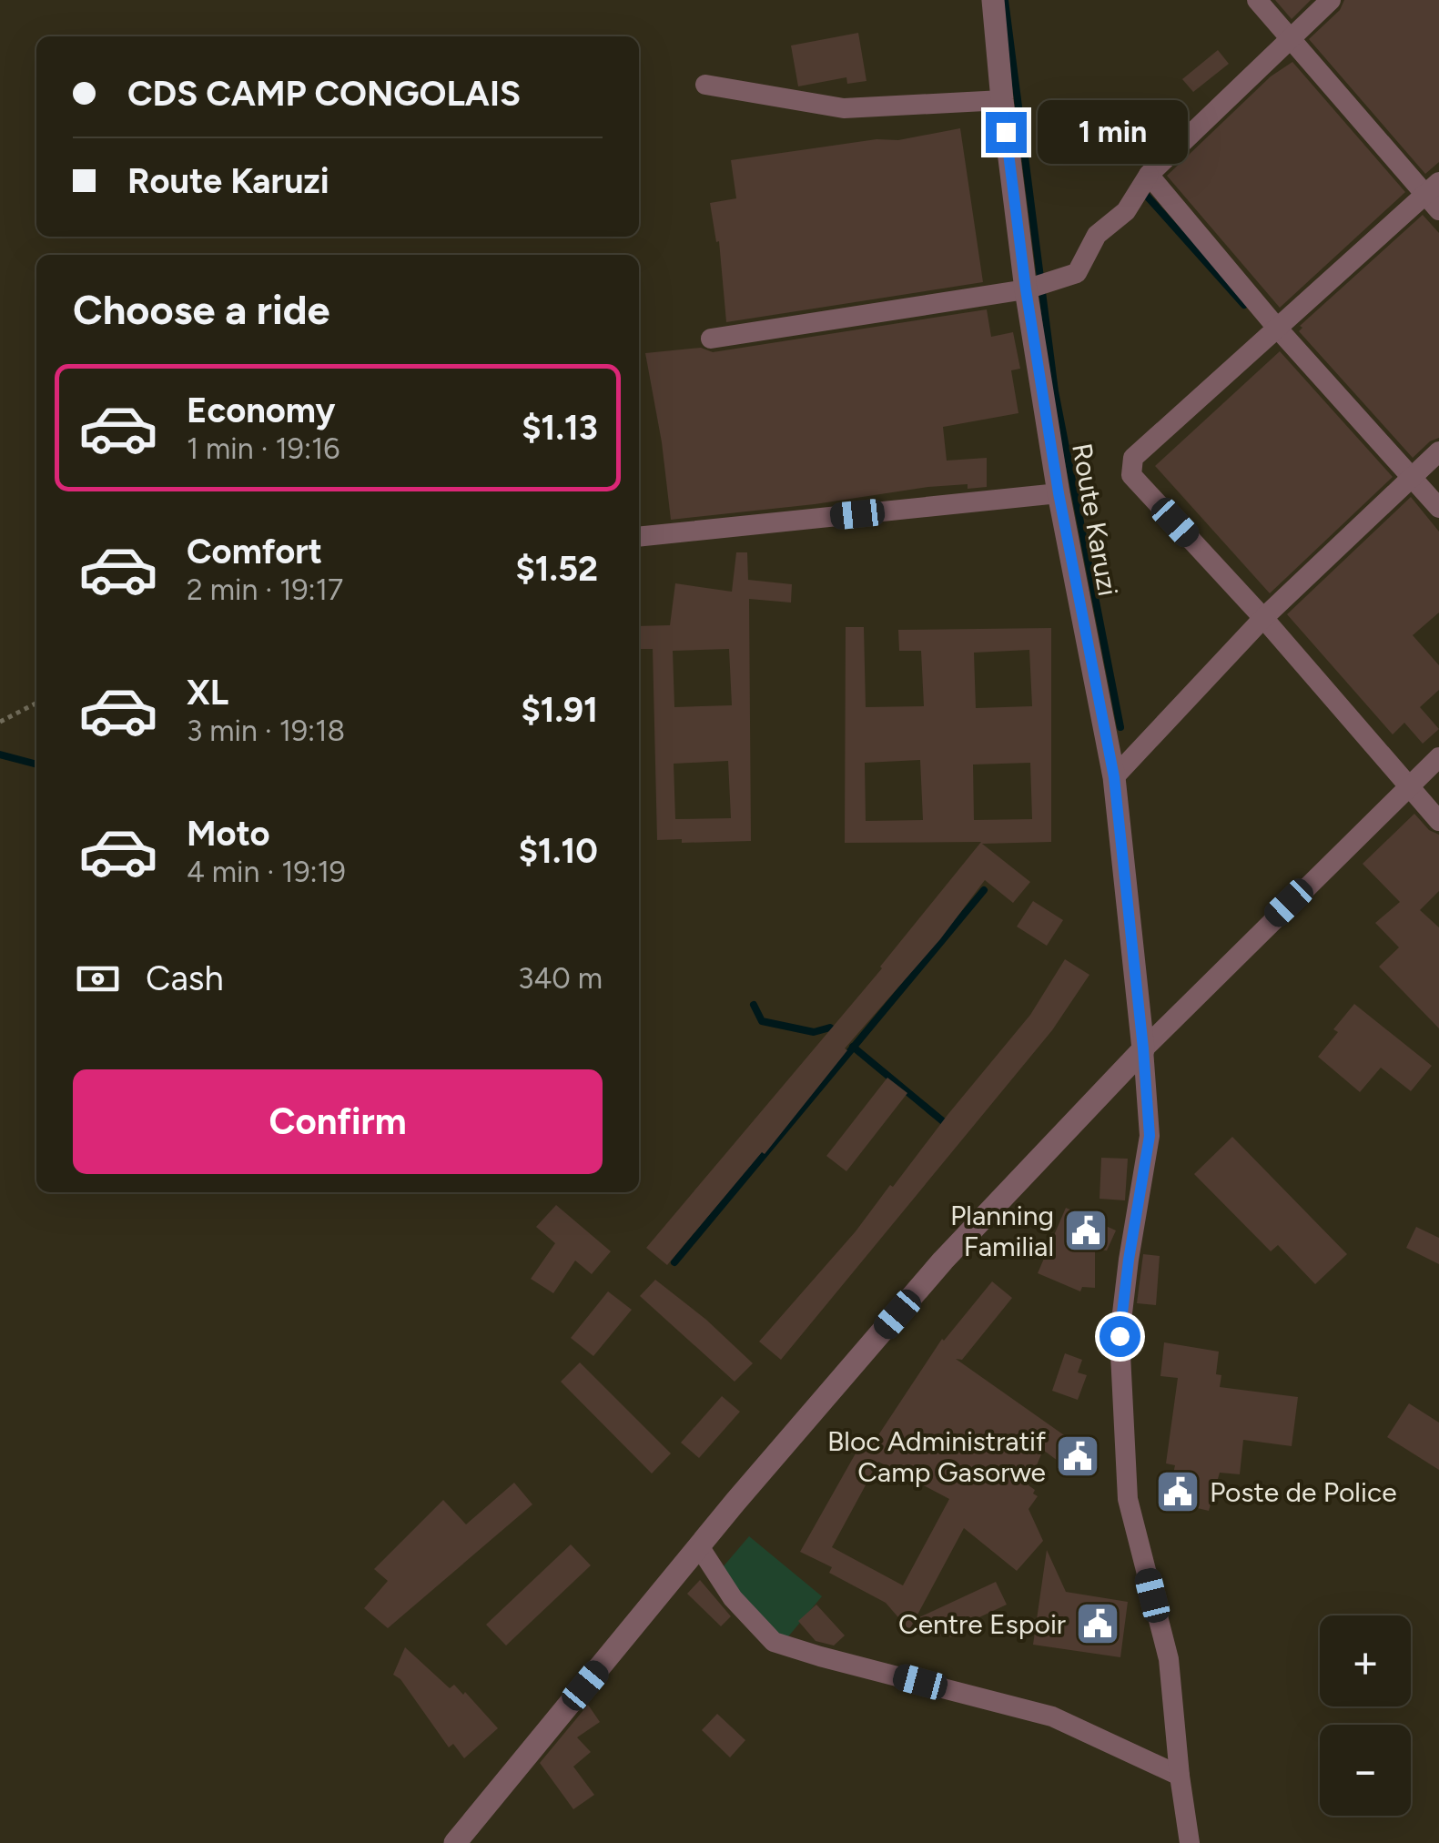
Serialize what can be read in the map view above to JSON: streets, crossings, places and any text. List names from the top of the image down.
{
  "streets": {
    "street": ["Route Karuzi"]
  },
  "places": {
    "public building": [
      "Planning Familial",
      "Bloc Administratif Camp Gasorwe",
      "Poste de Police",
      "Centre Espoir"
    ]
  },
  "page": {
    "banner": ["CDS CAMP CONGOLAIS", "Route Karuzi"],
    "bubble": "1 min",
    "heading": "Choose a ride",
    "list": [
      {
        "name": "Economy",
        "note": "1 min · 19:16",
        "value": "$1.13"
      },
      {
        "name": "Comfort",
        "note": "2 min · 19:17",
        "value": "$1.52"
      },
      {
        "name": "XL",
        "note": "3 min · 19:18",
        "value": "$1.91"
      },
      {
        "name": "Moto",
        "note": "4 min · 19:19",
        "value": "$1.10"
      }
    ],
    "pay": ["Cash", "340 m"],
    "buttons": "Confirm",
    "map_buttons": ["+", "−"]
  }
}
